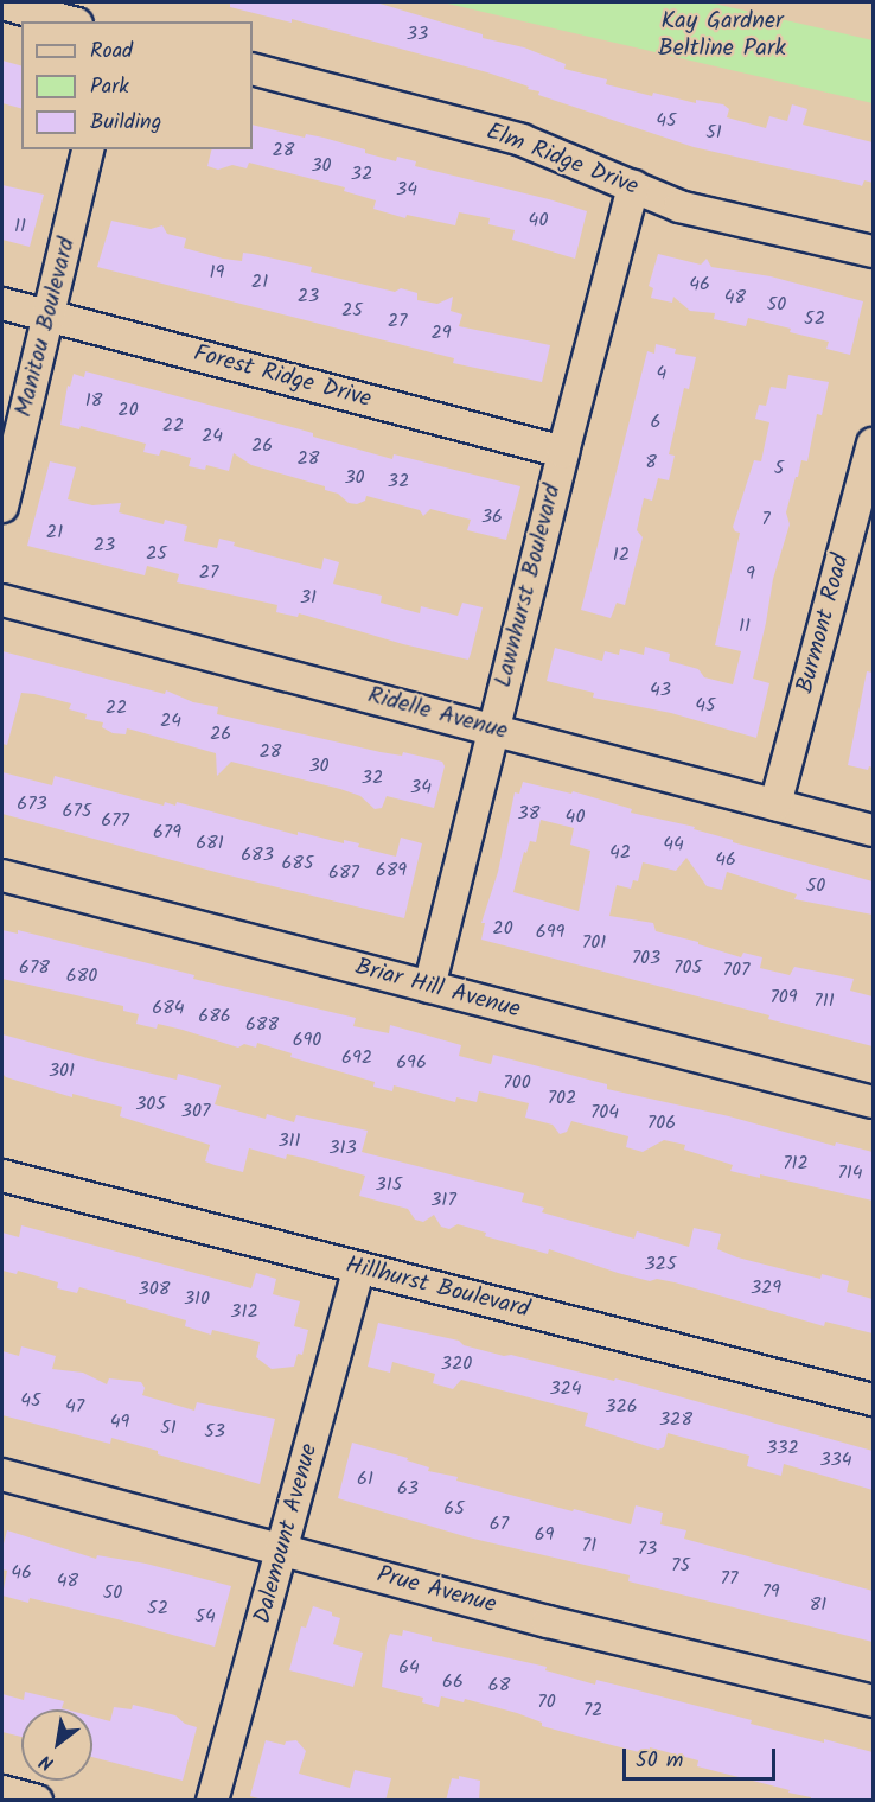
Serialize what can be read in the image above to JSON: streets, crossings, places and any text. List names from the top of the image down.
{
  "streets": {
    "street": [
      "Elm Ridge Drive",
      "Manitou Boulevard",
      "Forest Ridge Drive",
      "Lawnhurst Boulevard",
      "Burmont Road",
      "Ridelle Avenue",
      "Briar Hill Avenue",
      "Hillhurst Boulevard",
      "Dalemount Avenue",
      "Prue Avenue"
    ]
  },
  "crossings": [
    ["Elm Ridge Drive", "Lawnhurst Boulevard"],
    ["Manitou Boulevard", "Forest Ridge Drive"],
    ["Forest Ridge Drive", "Lawnhurst Boulevard"],
    ["Lawnhurst Boulevard", "Ridelle Avenue"],
    ["Lawnhurst Boulevard", "Briar Hill Avenue"],
    ["Burmont Road", "Ridelle Avenue"],
    ["Hillhurst Boulevard", "Dalemount Avenue"],
    ["Dalemount Avenue", "Prue Avenue"]
  ],
  "parks": ["Kay Gardner Beltline Park"],
  "house_numbers": [
    "33",
    "45",
    "51",
    "28",
    "30",
    "32",
    "34",
    "40",
    "11",
    "19",
    "21",
    "46",
    "23",
    "48",
    "50",
    "25",
    "52",
    "27",
    "29",
    "4",
    "18",
    "20",
    "6",
    "22",
    "24",
    "26",
    "28",
    "8",
    "5",
    "30",
    "32",
    "36",
    "7",
    "21",
    "23",
    "25",
    "12",
    "27",
    "9",
    "31",
    "11",
    "43",
    "45",
    "22",
    "24",
    "26",
    "28",
    "30",
    "32",
    "34",
    "673",
    "675",
    "38",
    "40",
    "677",
    "679",
    "681",
    "44",
    "42",
    "683",
    "46",
    "685",
    "689",
    "687",
    "50",
    "20",
    "699",
    "701",
    "703",
    "678",
    "705",
    "707",
    "680",
    "709",
    "711",
    "684",
    "686",
    "688",
    "690",
    "692",
    "696",
    "301",
    "700",
    "702",
    "305",
    "307",
    "704",
    "706",
    "311",
    "313",
    "712",
    "714",
    "315",
    "317",
    "325",
    "329",
    "308",
    "310",
    "312",
    "320",
    "324",
    "45",
    "47",
    "326",
    "328",
    "49",
    "51",
    "53",
    "332",
    "334",
    "61",
    "63",
    "65",
    "67",
    "69",
    "71",
    "73",
    "75",
    "46",
    "77",
    "48",
    "79",
    "50",
    "81",
    "52",
    "54",
    "64",
    "66",
    "68",
    "70",
    "72"
  ],
  "legend": ["Road", "Park", "Building"],
  "scale_bar": "50 m",
  "north": "bottom left"
}
